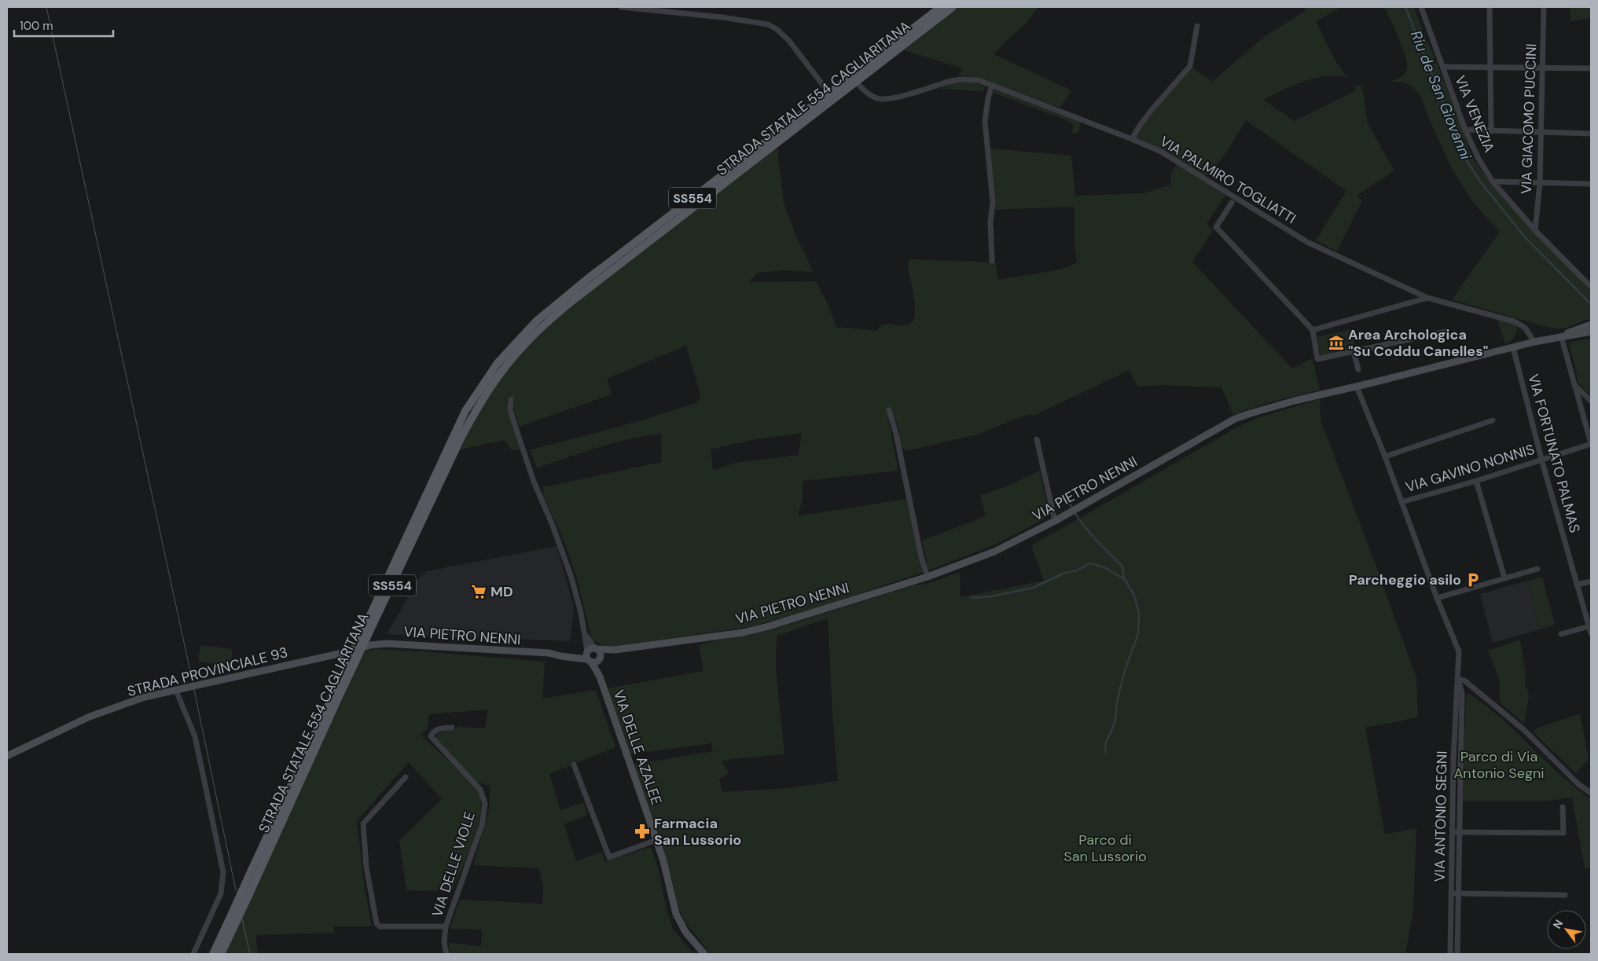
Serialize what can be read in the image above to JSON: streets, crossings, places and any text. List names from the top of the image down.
{
  "streets": {
    "main road": ["STRADA STATALE 554 CAGLIARITANA", "SS554"],
    "street": [
      "VIA VENEZIA",
      "VIA GIACOMO PUCCINI",
      "VIA PALMIRO TOGLIATTI",
      "VIA FORTUNATO PALMAS",
      "VIA GAVINO NONNIS",
      "VIA PIETRO NENNI",
      "STRADA PROVINCIALE 93",
      "VIA DELLE AZALEE",
      "VIA ANTONIO SEGNI",
      "VIA DELLE VIOLE"
    ]
  },
  "crossings": [
    ["STRADA STATALE 554 CAGLIARITANA", "VIA PALMIRO TOGLIATTI"],
    ["STRADA STATALE 554 CAGLIARITANA", "VIA PIETRO NENNI"],
    ["STRADA STATALE 554 CAGLIARITANA", "STRADA PROVINCIALE 93"],
    ["VIA VENEZIA", "VIA GIACOMO PUCCINI"],
    ["VIA PALMIRO TOGLIATTI", "VIA PIETRO NENNI"],
    ["VIA FORTUNATO PALMAS", "VIA GAVINO NONNIS"],
    ["VIA FORTUNATO PALMAS", "VIA PIETRO NENNI"],
    ["VIA GAVINO NONNIS", "VIA ANTONIO SEGNI"],
    ["VIA PIETRO NENNI", "STRADA PROVINCIALE 93"],
    ["VIA PIETRO NENNI", "VIA DELLE AZALEE"],
    ["VIA PIETRO NENNI", "VIA ANTONIO SEGNI"]
  ],
  "water": ["Riu de San Giovanni"],
  "parks": ["Parco di Via Antonio Segni", "Parco di San Lussorio"],
  "places": {
    "museum": ["Area Archologica \"Su Coddu Canelles\""],
    "parking": ["Parcheggio asilo"],
    "supermarket": ["MD"],
    "pharmacy": ["Farmacia San Lussorio"]
  },
  "scale_bar": "100 m",
  "north": "top left"
}
